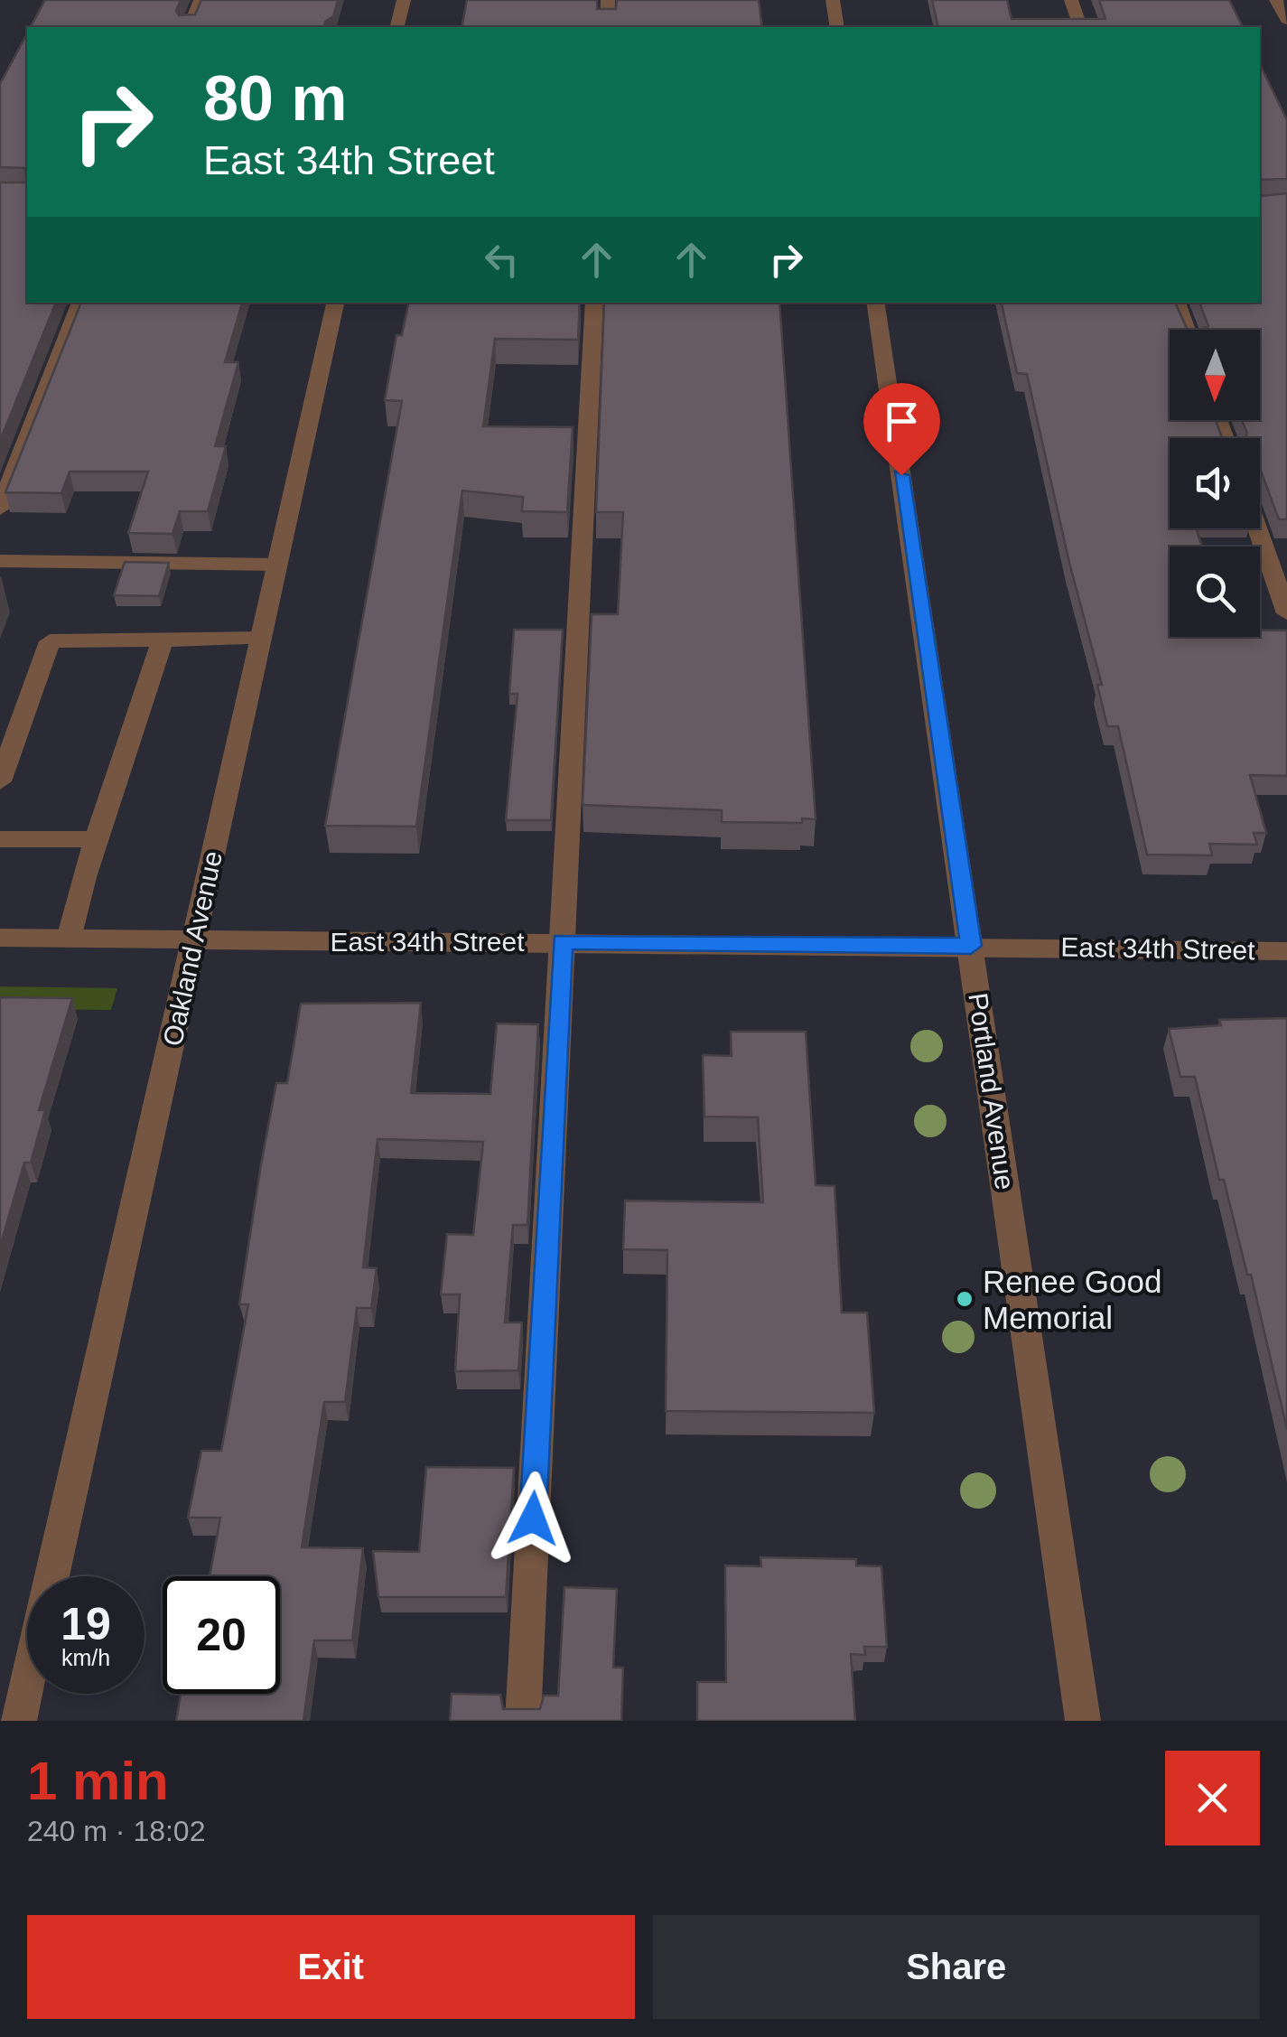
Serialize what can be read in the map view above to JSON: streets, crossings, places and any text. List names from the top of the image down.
{
  "streets": {
    "street": ["East 34th Street", "Oakland Avenue", "Portland Avenue"]
  },
  "crossings": [
    ["East 34th Street", "Oakland Avenue"],
    ["East 34th Street", "Portland Avenue"]
  ],
  "places": ["Renee Good Memorial"],
  "north": "bottom",
  "page": {
    "turn": ["80 m", "East 34th Street"],
    "speed": "19 km/h",
    "limit": "20",
    "heading": ["1 min", "240 m · 18:02"],
    "buttons": ["Exit", "Share"]
  }
}
